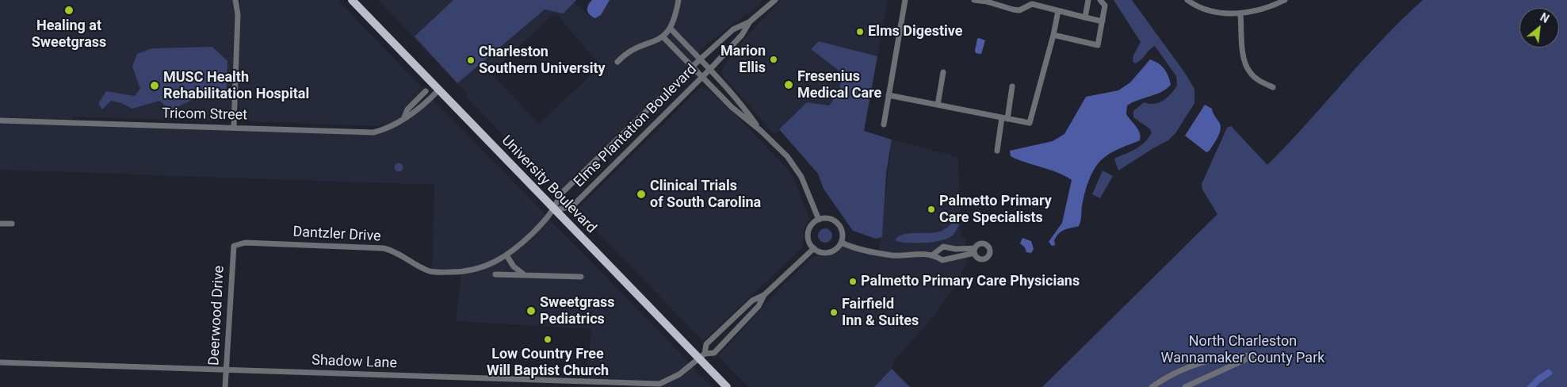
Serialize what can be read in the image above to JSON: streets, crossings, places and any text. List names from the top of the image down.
{
  "streets": {
    "main road": ["University Boulevard"],
    "street": [
      "Tricom Street",
      "Elms Plantation Boulevard",
      "Dantzler Drive",
      "Deerwood Drive",
      "Shadow Lane"
    ]
  },
  "crossings": [
    ["Tricom Street", "University Boulevard"],
    ["Elms Plantation Boulevard", "University Boulevard"],
    ["Elms Plantation Boulevard", "Dantzler Drive"],
    ["University Boulevard", "Dantzler Drive"],
    ["University Boulevard", "Shadow Lane"],
    ["Dantzler Drive", "Deerwood Drive"],
    ["Deerwood Drive", "Shadow Lane"]
  ],
  "parks": ["North Charleston Wannamaker County Park"],
  "places": [
    "Healing at Sweetgrass",
    "Elms Digestive",
    "Marion Ellis",
    "Charleston Southern University",
    "Fresenius Medical Care",
    "MUSC Health Rehabilitation Hospital",
    "Clinical Trials of South Carolina",
    "Palmetto Primary Care Specialists",
    "Palmetto Primary Care Physicians",
    "Sweetgrass Pediatrics",
    "Fairfield Inn & Suites",
    "Low Country Free Will Baptist Church"
  ],
  "north": "top right"
}
